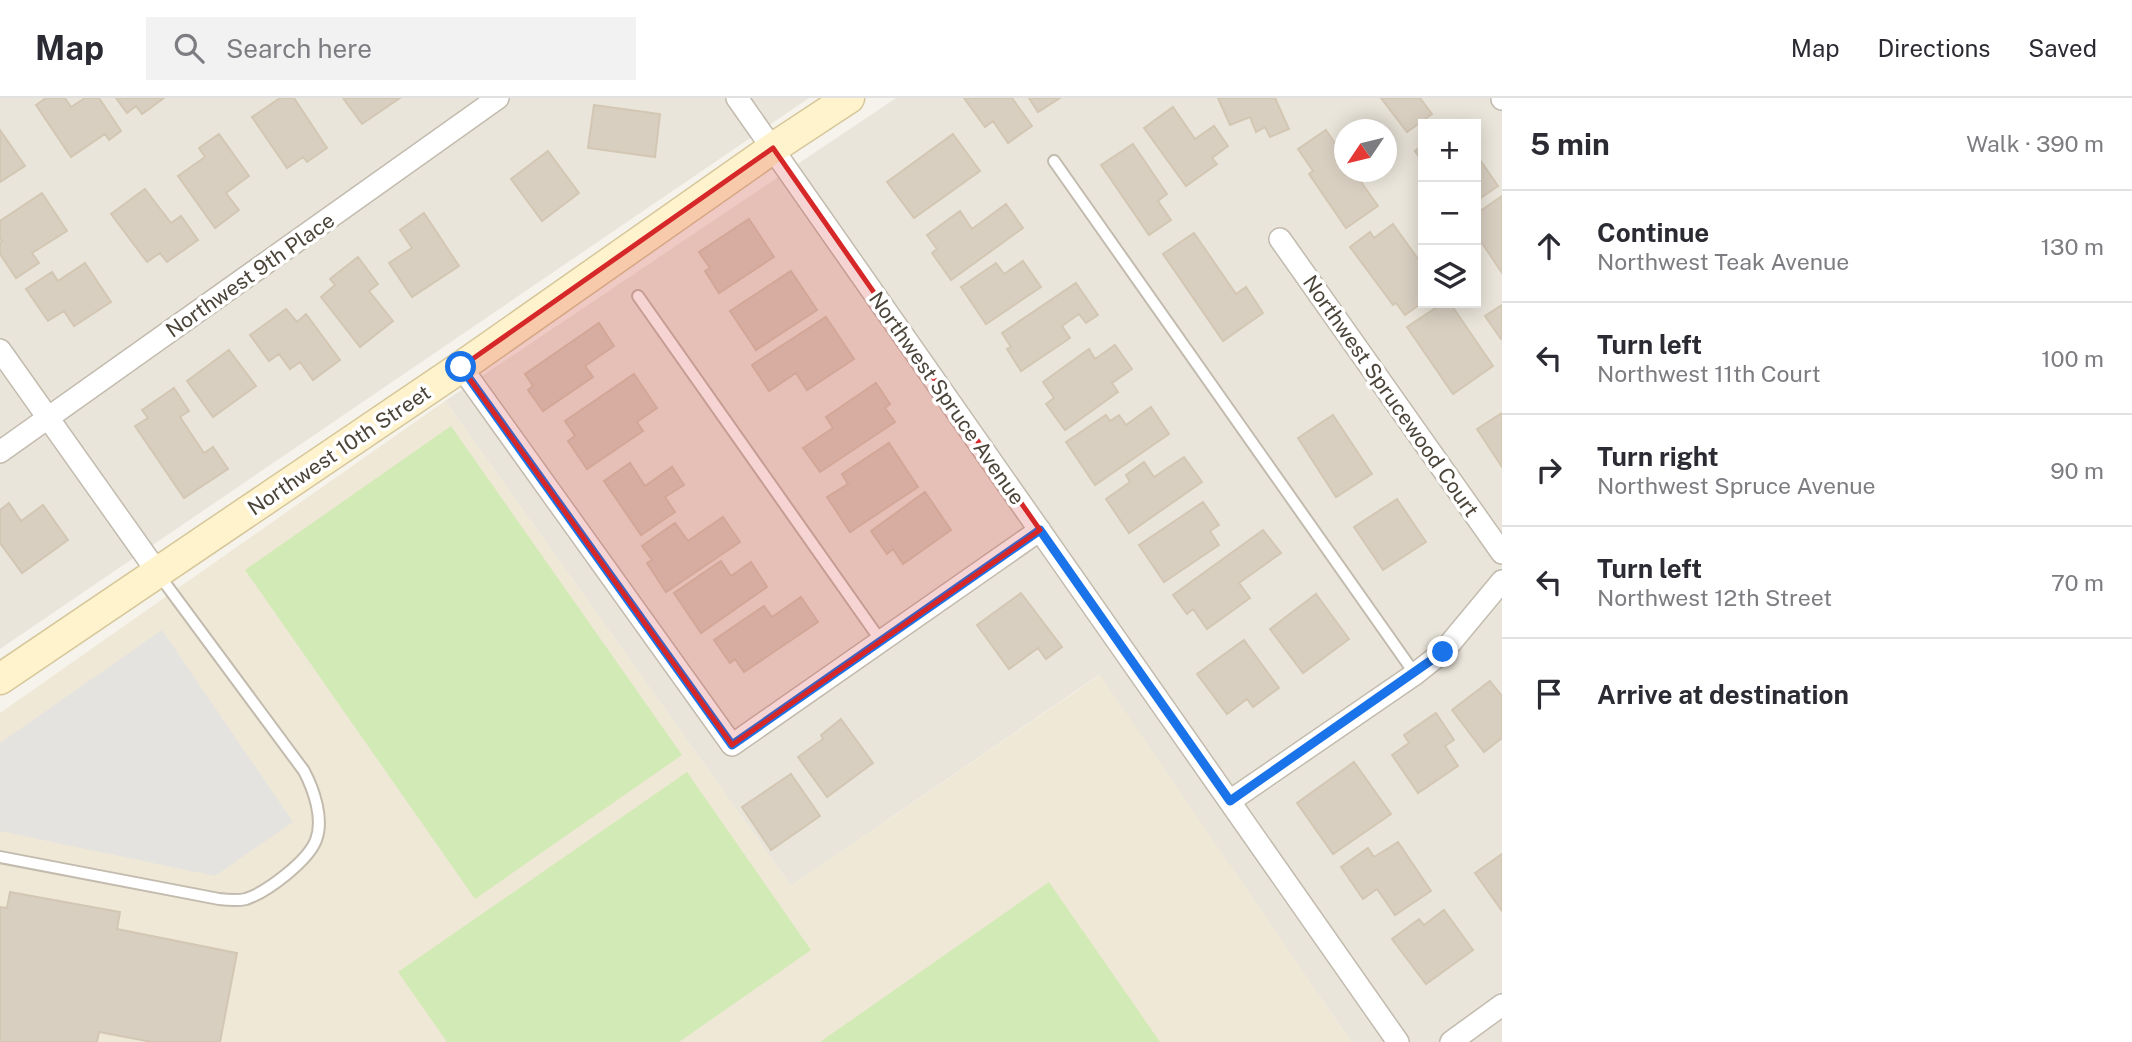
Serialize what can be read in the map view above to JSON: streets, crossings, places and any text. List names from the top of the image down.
{
  "streets": {
    "street": [
      "Northwest 9th Place",
      "Northwest Sprucewood Court",
      "Northwest Spruce Avenue",
      "Northwest 10th Street"
    ]
  },
  "crossings": [
    ["Northwest Spruce Avenue", "Northwest 10th Street"]
  ],
  "north": "bottom left",
  "page": {
    "header": "Map",
    "search": "Search here",
    "nav": ["Map", "Directions", "Saved"],
    "heading": ["5 min", "Walk · 390 m"],
    "map_buttons": ["+", "−"],
    "list": [
      ["Continue", "Northwest Teak Avenue", "130 m"],
      ["Turn left", "Northwest 11th Court", "100 m"],
      ["Turn right", "Northwest Spruce Avenue", "90 m"],
      ["Turn left", "Northwest 12th Street", "70 m"],
      "Arrive at destination"
    ]
  }
}
